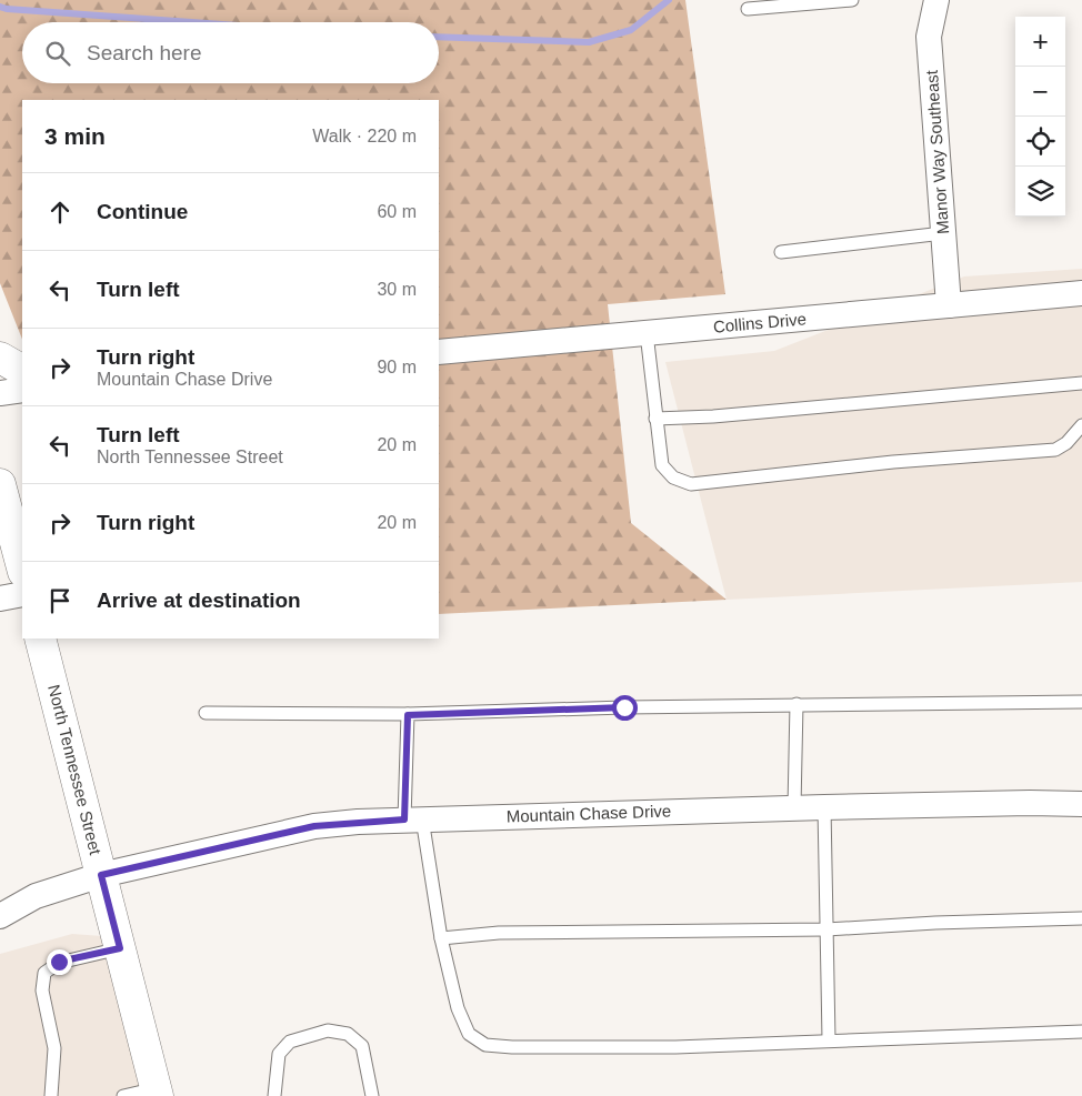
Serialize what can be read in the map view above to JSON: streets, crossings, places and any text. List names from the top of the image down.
{
  "streets": {
    "main road": ["North Tennessee Street"],
    "street": ["Manor Way Southeast", "Collins Drive", "Mountain Chase Drive"]
  },
  "crossings": [
    ["Manor Way Southeast", "Collins Drive"],
    ["North Tennessee Street", "Mountain Chase Drive"]
  ],
  "page": {
    "map_buttons": ["+", "−"],
    "search": "Search here",
    "heading": ["3 min", "Walk · 220 m"],
    "list": [
      ["Continue", "60 m"],
      ["Turn left", "30 m"],
      ["Turn right", "Mountain Chase Drive", "90 m"],
      ["Turn left", "North Tennessee Street", "20 m"],
      ["Turn right", "20 m"],
      "Arrive at destination"
    ]
  }
}
